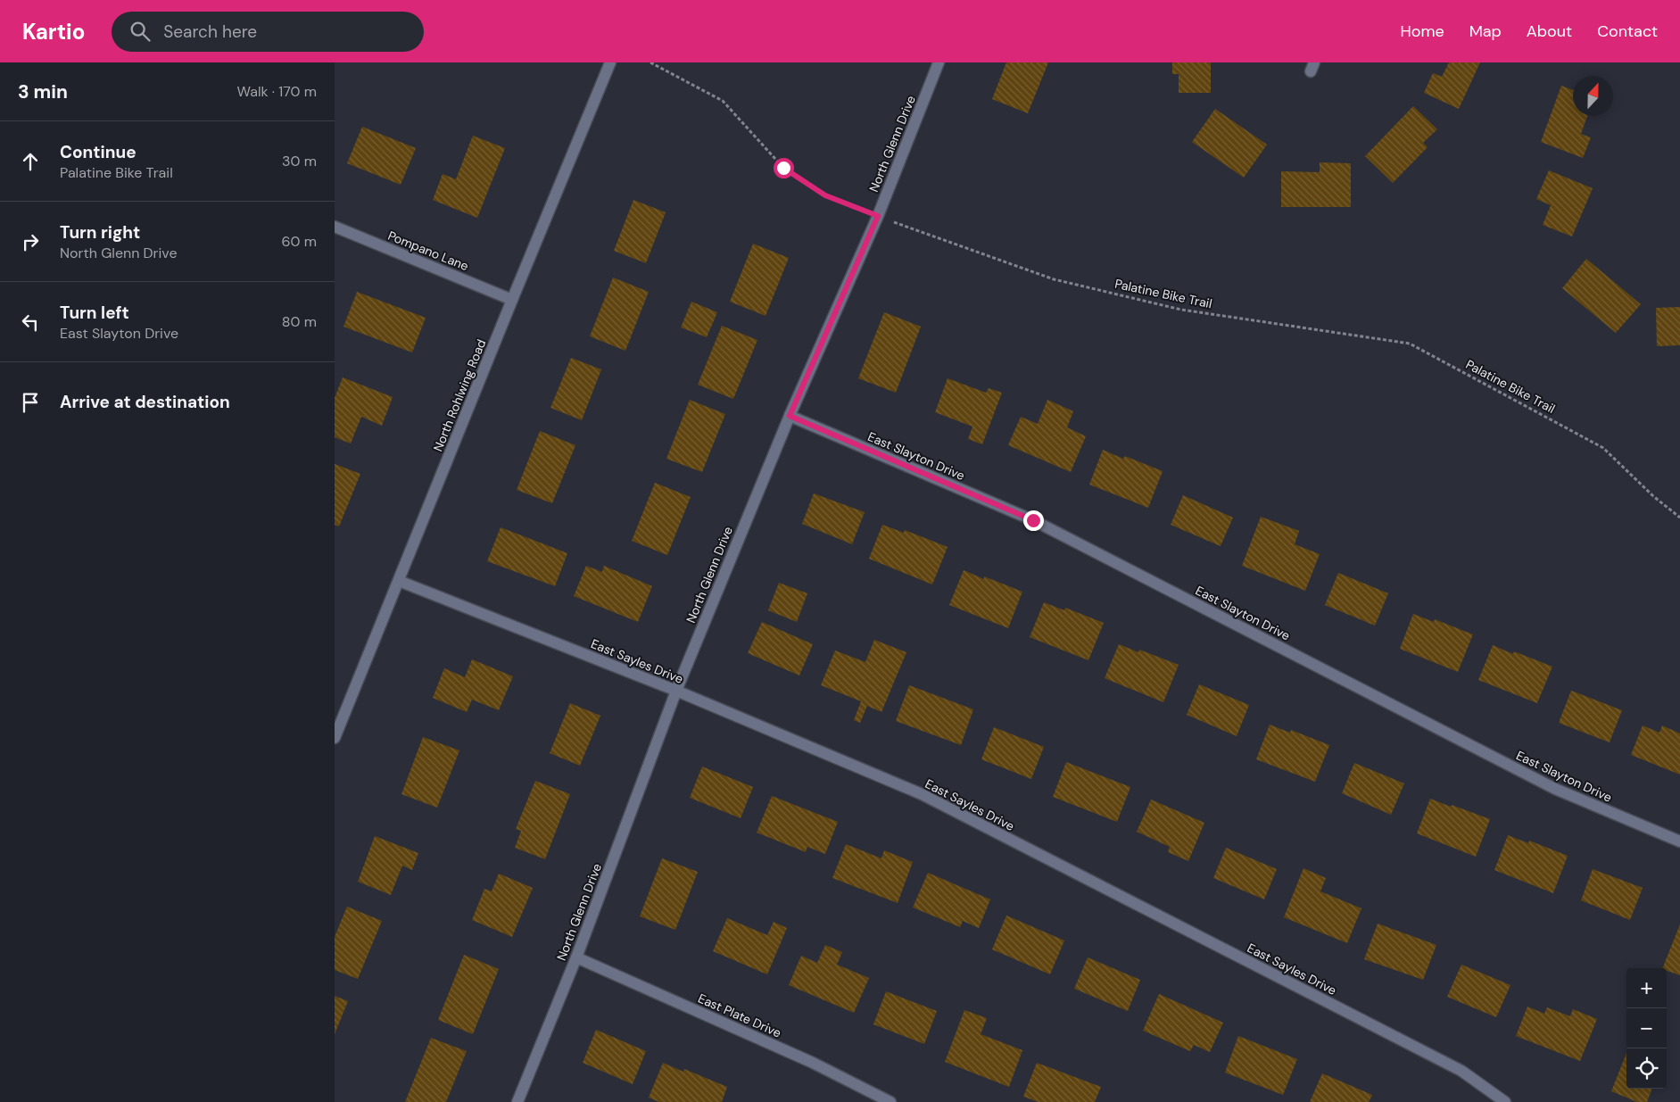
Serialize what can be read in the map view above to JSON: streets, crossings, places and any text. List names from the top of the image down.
{
  "streets": {
    "street": [
      "North Glenn Drive",
      "Pompano Lane",
      "North Rohlwing Road",
      "East Slayton Drive",
      "East Sayles Drive",
      "East Plate Drive"
    ],
    "path": ["Palatine Bike Trail"]
  },
  "crossings": [
    ["North Glenn Drive", "Palatine Bike Trail"],
    ["North Glenn Drive", "East Slayton Drive"],
    ["North Glenn Drive", "East Sayles Drive"],
    ["North Glenn Drive", "East Plate Drive"],
    ["Pompano Lane", "North Rohlwing Road"],
    ["North Rohlwing Road", "East Sayles Drive"]
  ],
  "north": "top",
  "page": {
    "header": "Kartio",
    "search": "Search here",
    "nav": [
      "Home",
      "Map",
      "About",
      "Contact"
    ],
    "heading": ["3 min", "Walk · 170 m"],
    "list": [
      ["Continue", "Palatine Bike Trail", "30 m"],
      ["Turn right", "North Glenn Drive", "60 m"],
      ["Turn left", "East Slayton Drive", "80 m"],
      "Arrive at destination"
    ],
    "map_buttons": ["+", "−"]
  }
}
